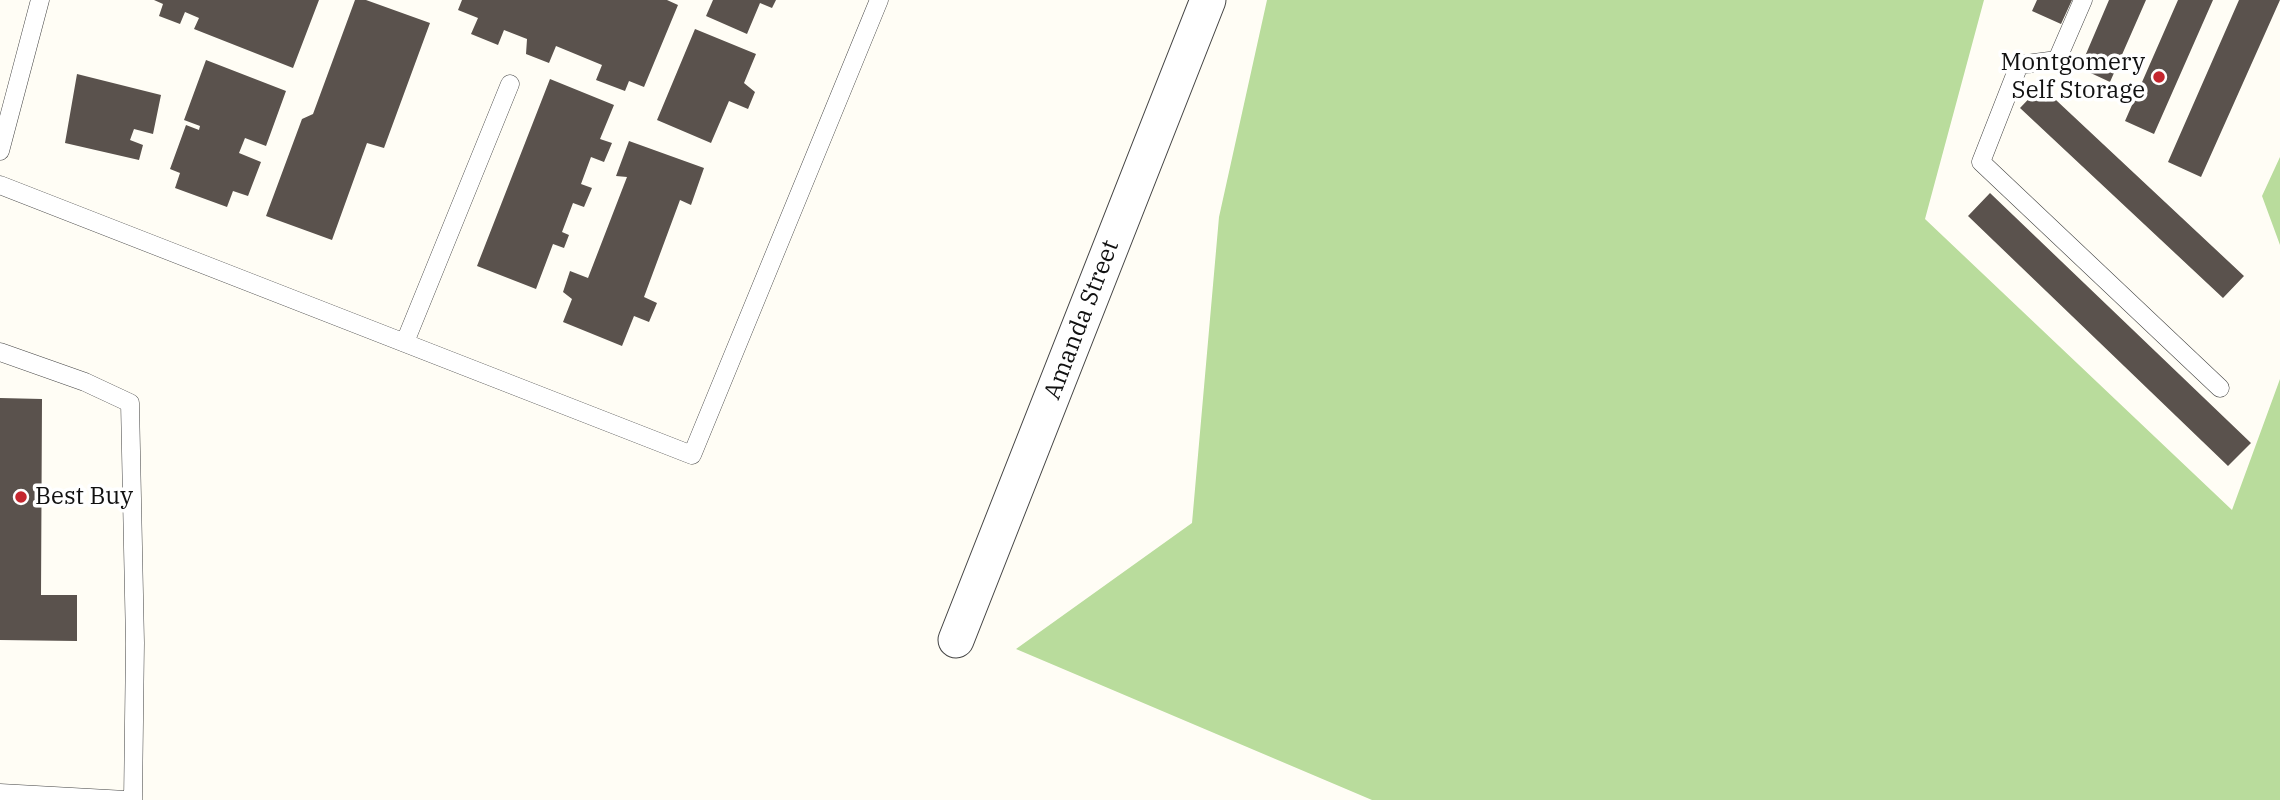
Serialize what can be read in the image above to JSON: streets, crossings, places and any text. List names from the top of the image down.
{
  "streets": {
    "street": ["Amanda Street"]
  },
  "places": ["Montgomery Self Storage", "Best Buy"]
}
